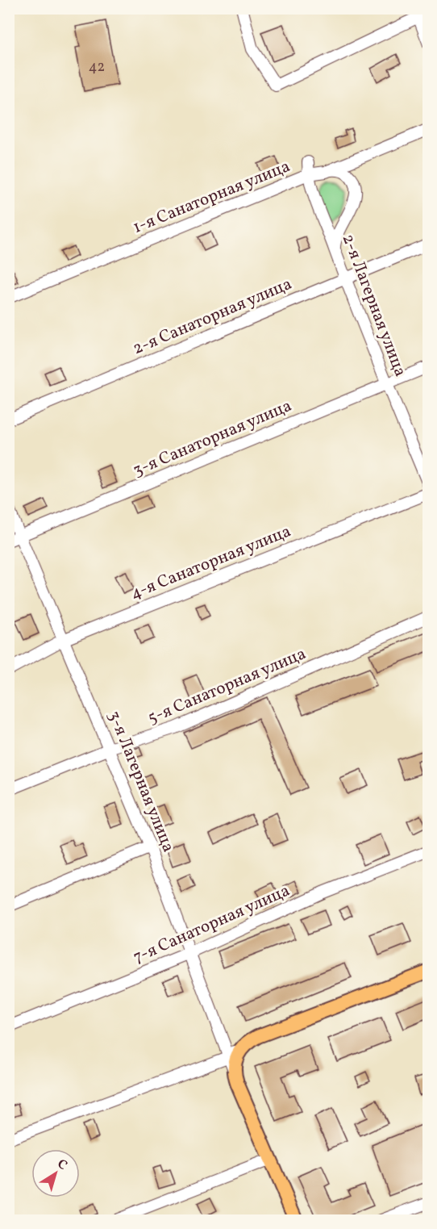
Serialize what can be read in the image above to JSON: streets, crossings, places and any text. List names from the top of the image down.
{
  "streets": {
    "main road": ["3-я Лагерная улица"],
    "street": [
      "1-я Санаторная улица",
      "2-я Лагерная улица",
      "2-я Санаторная улица",
      "3-я Санаторная улица",
      "4-я Санаторная улица",
      "5-я Санаторная улица",
      "7-я Санаторная улица"
    ]
  },
  "crossings": [
    ["1-я Санаторная улица", "2-я Лагерная улица"],
    ["2-я Лагерная улица", "2-я Санаторная улица"],
    ["2-я Лагерная улица", "3-я Санаторная улица"],
    ["3-я Санаторная улица", "3-я Лагерная улица"],
    ["4-я Санаторная улица", "3-я Лагерная улица"],
    ["5-я Санаторная улица", "3-я Лагерная улица"],
    ["3-я Лагерная улица", "7-я Санаторная улица"]
  ],
  "house_numbers": ["42"],
  "north": "top right"
}
